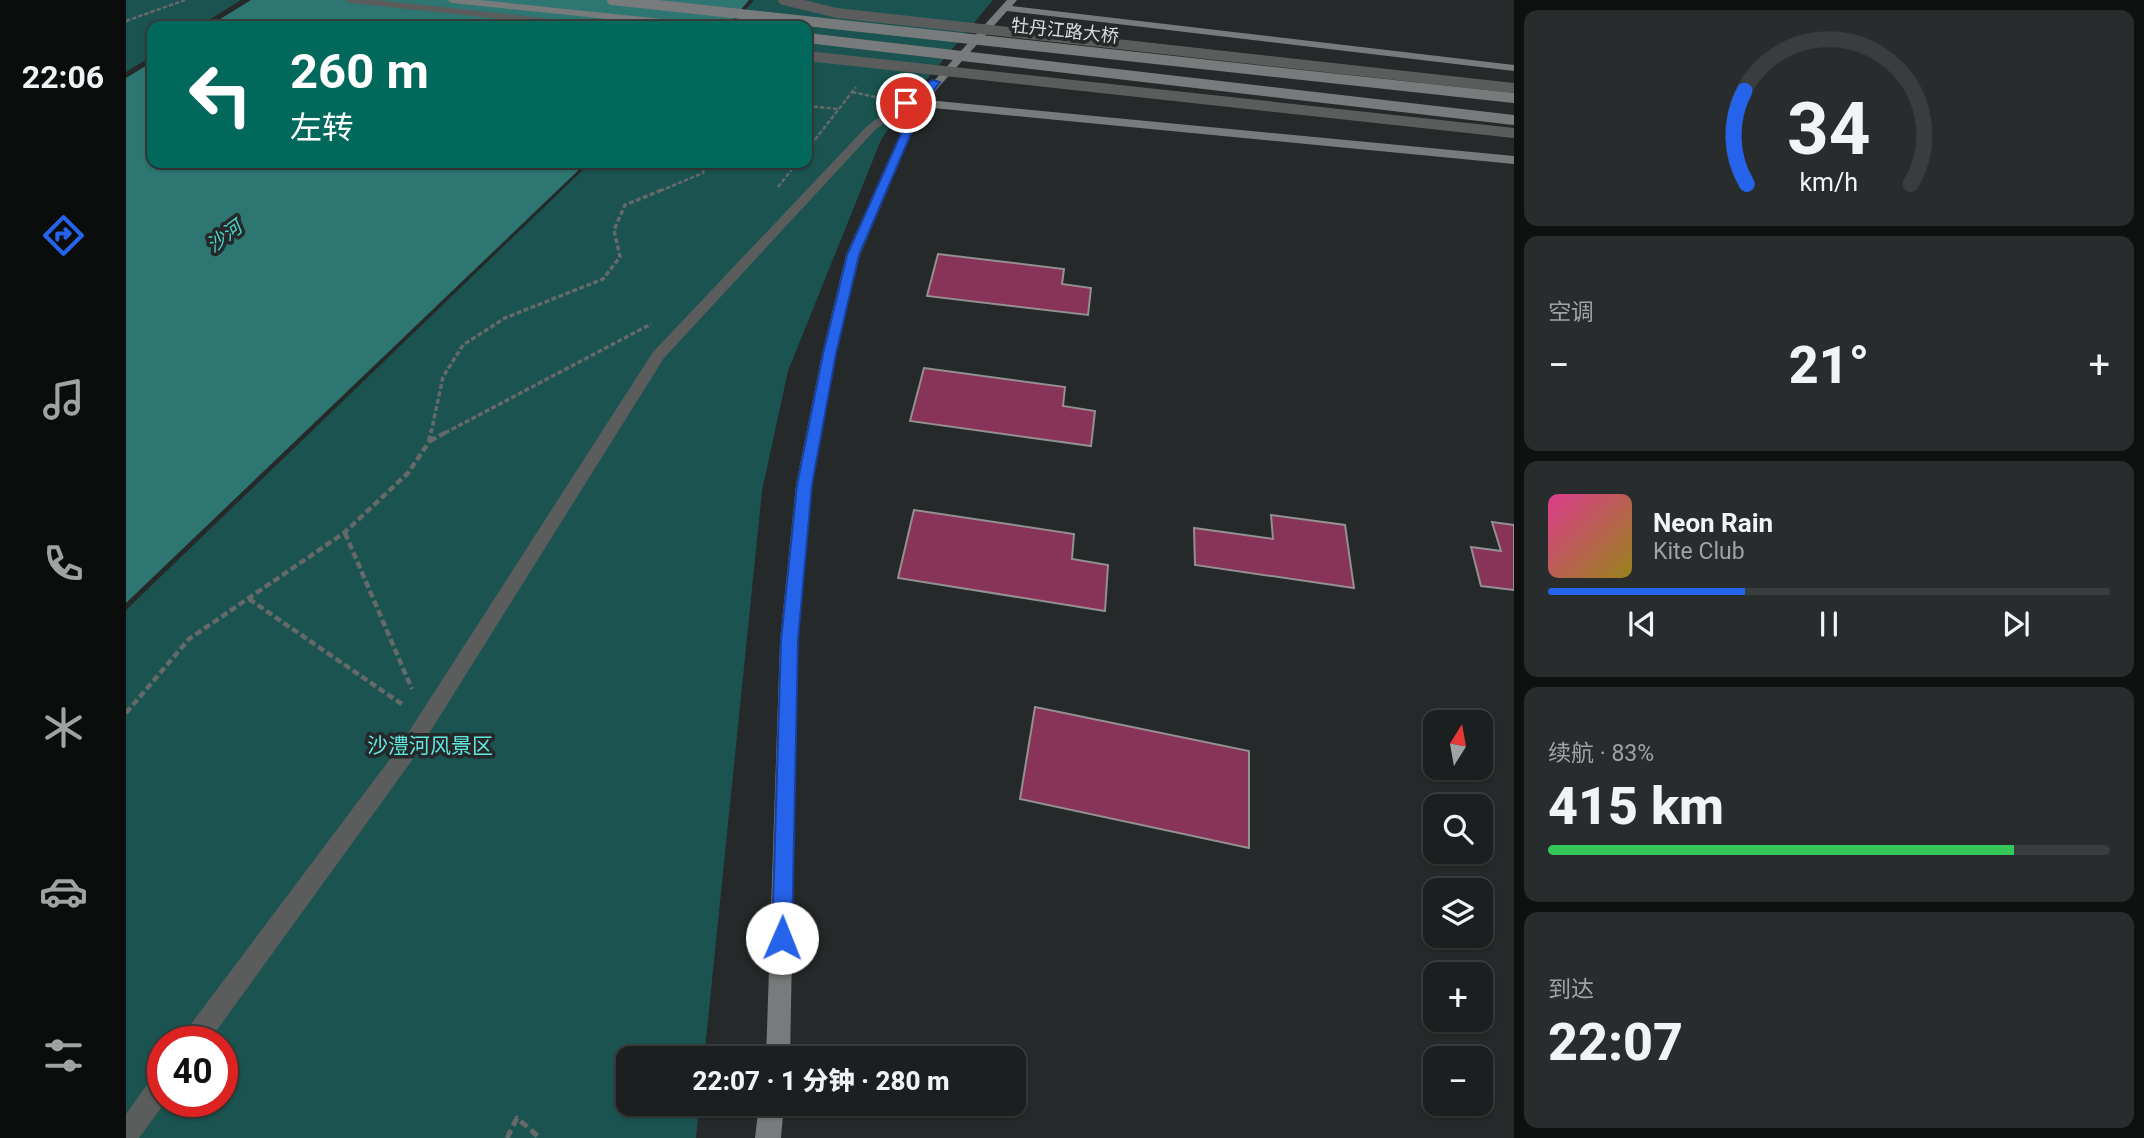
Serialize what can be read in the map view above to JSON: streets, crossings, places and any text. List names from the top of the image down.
{
  "streets": {
    "street": ["牡丹江路大桥"]
  },
  "water": ["沙河"],
  "parks": ["沙澧河风景区"],
  "north": "top",
  "page": {
    "tabs": "22:06",
    "turn": ["260 m", "左转"],
    "tile": [
      "空调",
      ["续航 · 83%", "415 km"],
      ["到达", "22:07"]
    ],
    "heat": ["−", "21°", "+"],
    "song": ["Neon Rain", "Kite Club"],
    "map_buttons": ["+", "−"],
    "limit": "40",
    "trip": "22:07 · 1 分钟 · 280 m",
    "gauge": ["34", "km/h"]
  }
}
